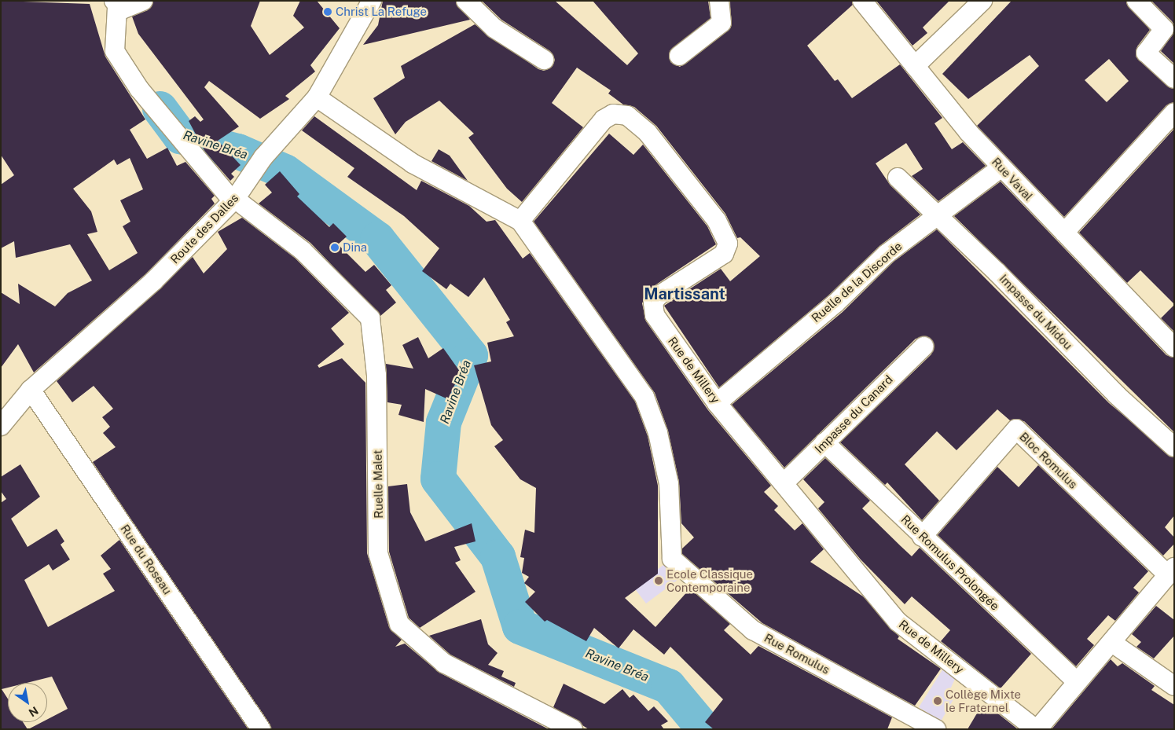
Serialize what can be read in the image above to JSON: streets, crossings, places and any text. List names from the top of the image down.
{
  "streets": {
    "street": [
      "Rue Vaval",
      "Route des Dalles",
      "Ruelle de la Discorde",
      "Impasse du Midou",
      "Rue de Millery",
      "Impasse du Canard",
      "Bloc Romulus",
      "Ruelle Malet",
      "Rue du Roseau",
      "Rue Romulus Prolongée",
      "Rue Romulus"
    ]
  },
  "crossings": [
    ["Rue Vaval", "Ruelle de la Discorde"],
    ["Route des Dalles", "Ruelle Malet"],
    ["Route des Dalles", "Rue du Roseau"],
    ["Ruelle de la Discorde", "Impasse du Midou"],
    ["Ruelle de la Discorde", "Rue de Millery"],
    ["Rue de Millery", "Impasse du Canard"],
    ["Rue de Millery", "Rue Romulus"],
    ["Impasse du Canard", "Rue Romulus Prolongée"],
    ["Bloc Romulus", "Rue Romulus Prolongée"]
  ],
  "districts": ["Martissant"],
  "water": ["Ravine Bréa"],
  "places": [
    "Christ La Refuge",
    "Dina",
    "Ecole Classique Contemporaine",
    "Collège Mixte le Fraternel"
  ],
  "north": "bottom right"
}
